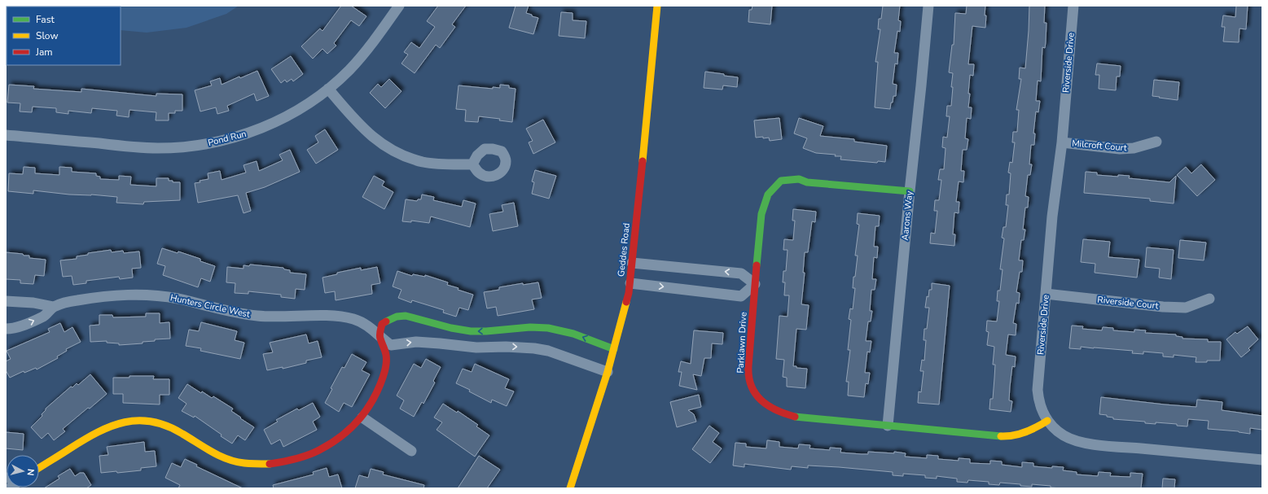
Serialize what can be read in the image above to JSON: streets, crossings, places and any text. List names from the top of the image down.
{
  "streets": {
    "street": [
      "Riverside Drive",
      "Pond Run",
      "Milcroft Court",
      "Aarons Way",
      "Geddes Road",
      "Riverside Court",
      "Hunters Circle West",
      "Parklawn Drive"
    ]
  },
  "crossings": [
    ["Riverside Drive", "Milcroft Court"],
    ["Riverside Drive", "Riverside Court"],
    ["Riverside Drive", "Parklawn Drive"],
    ["Aarons Way", "Parklawn Drive"],
    ["Geddes Road", "Hunters Circle West"]
  ],
  "legend": ["Fast", "Slow", "Jam"],
  "north": "right"
}
